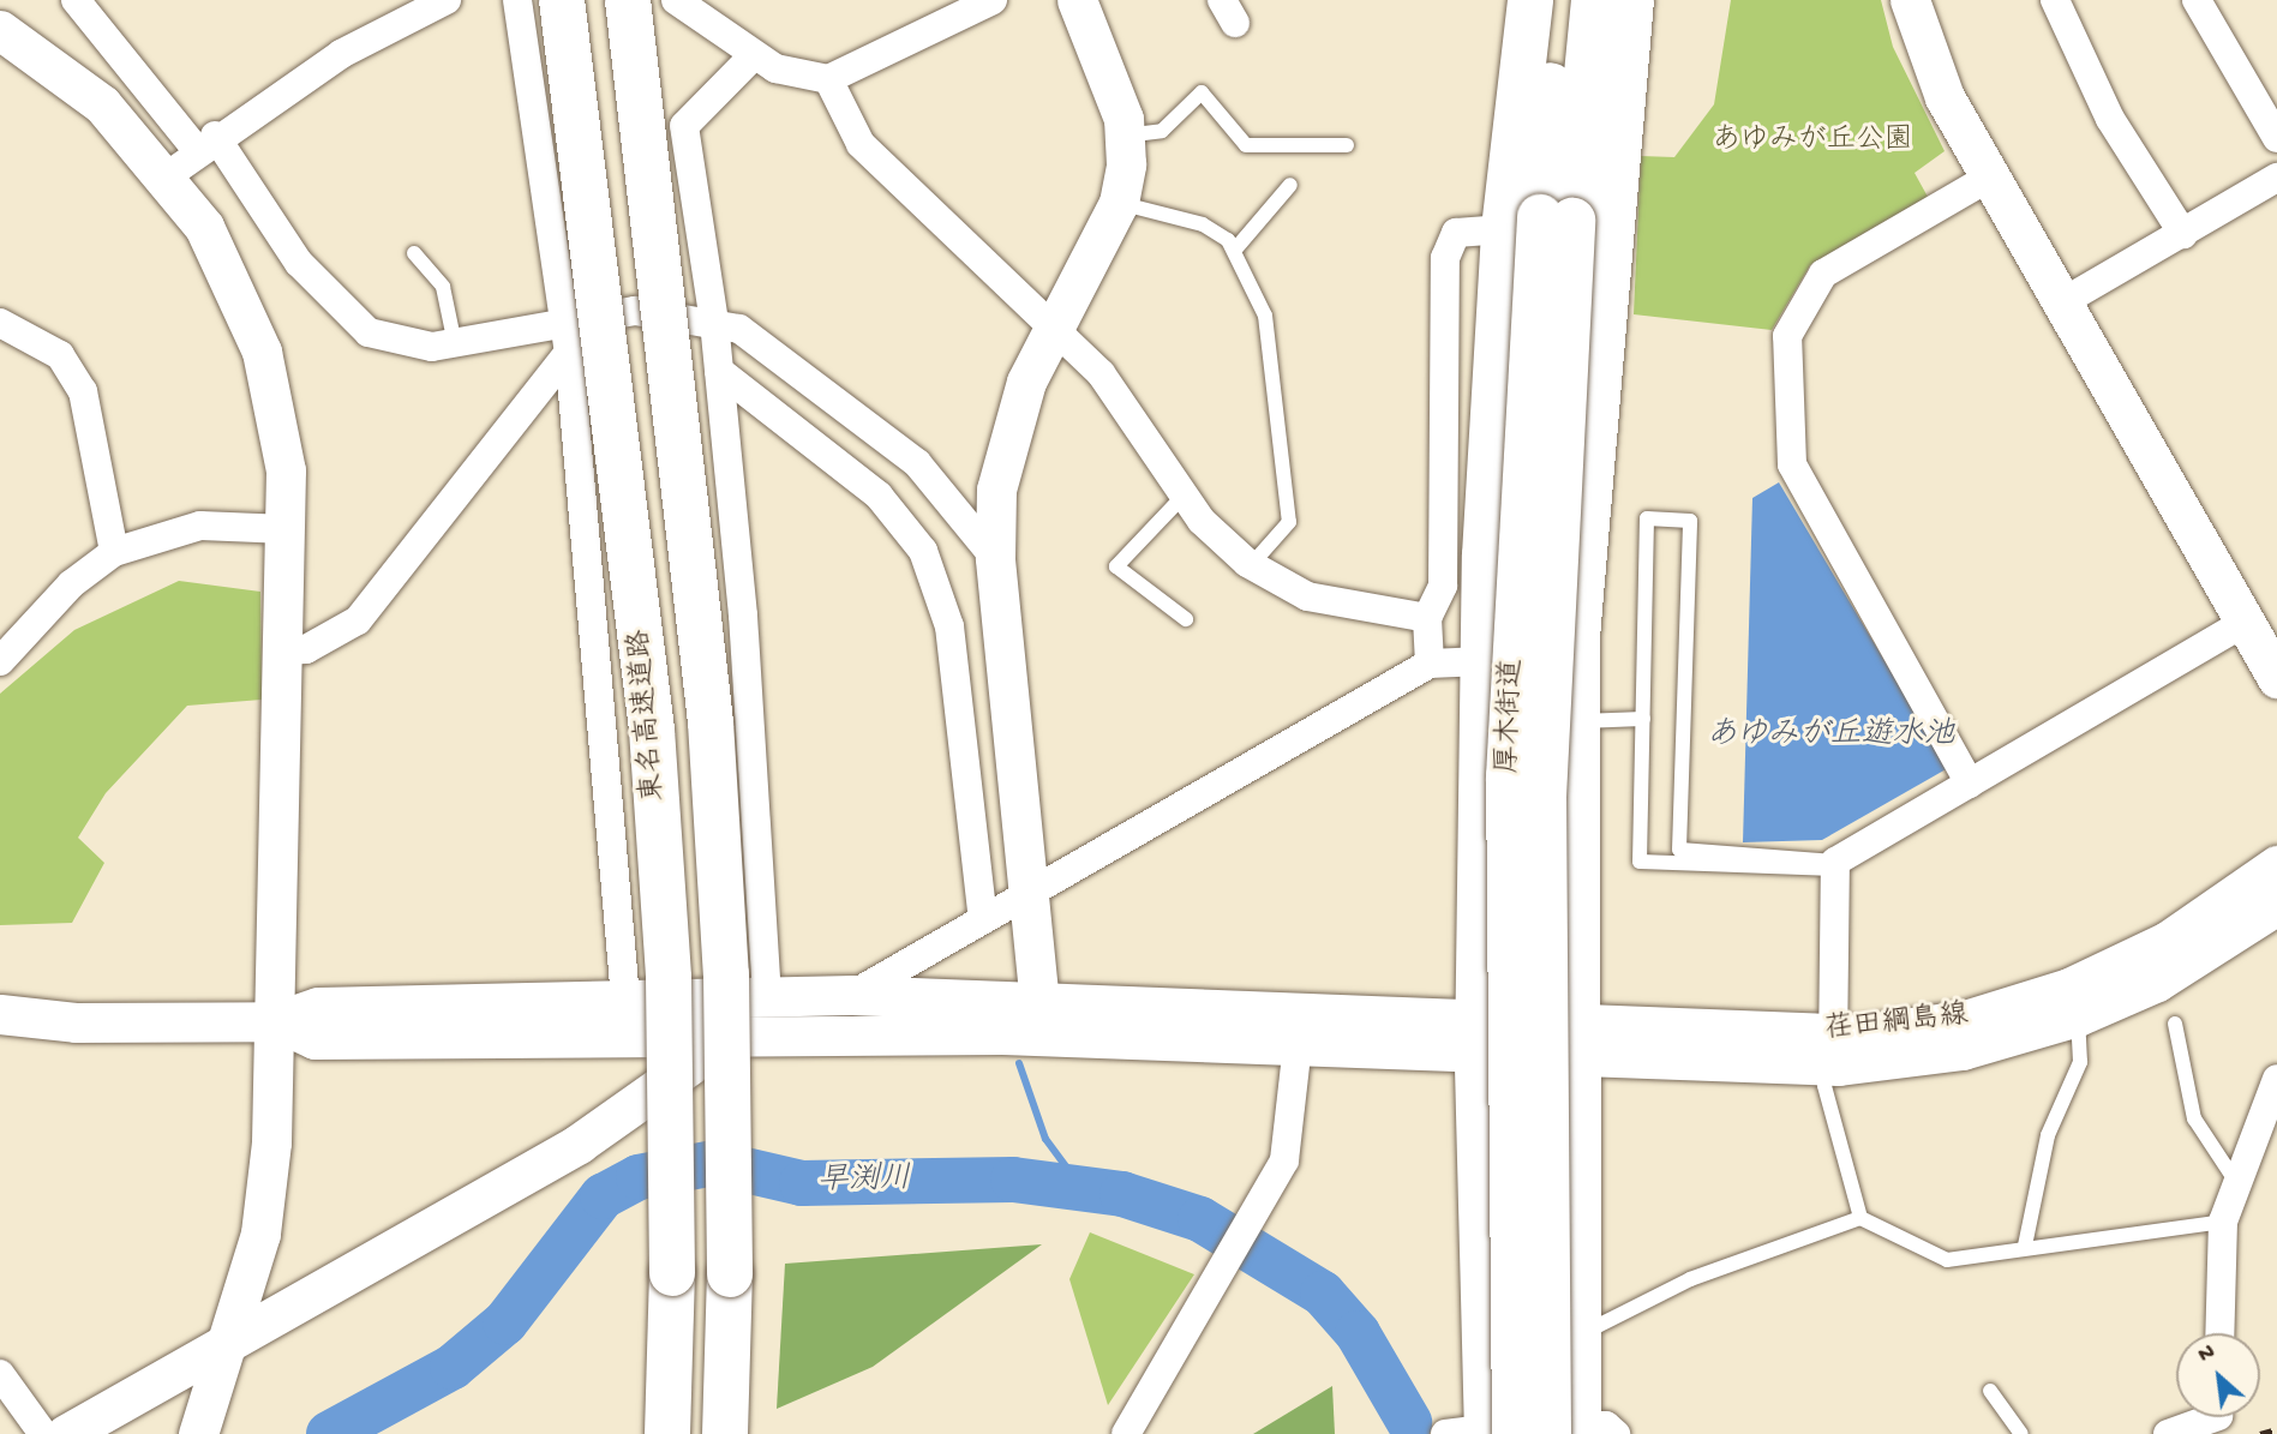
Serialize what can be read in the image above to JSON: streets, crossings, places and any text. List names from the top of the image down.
{
  "streets": {
    "highway": ["東名高速道路", "厚木街道"],
    "street": ["荏田綱島線"]
  },
  "water": ["あゆみが丘遊水池", "早渕川"],
  "parks": ["あゆみが丘公園"],
  "north": "top left"
}
